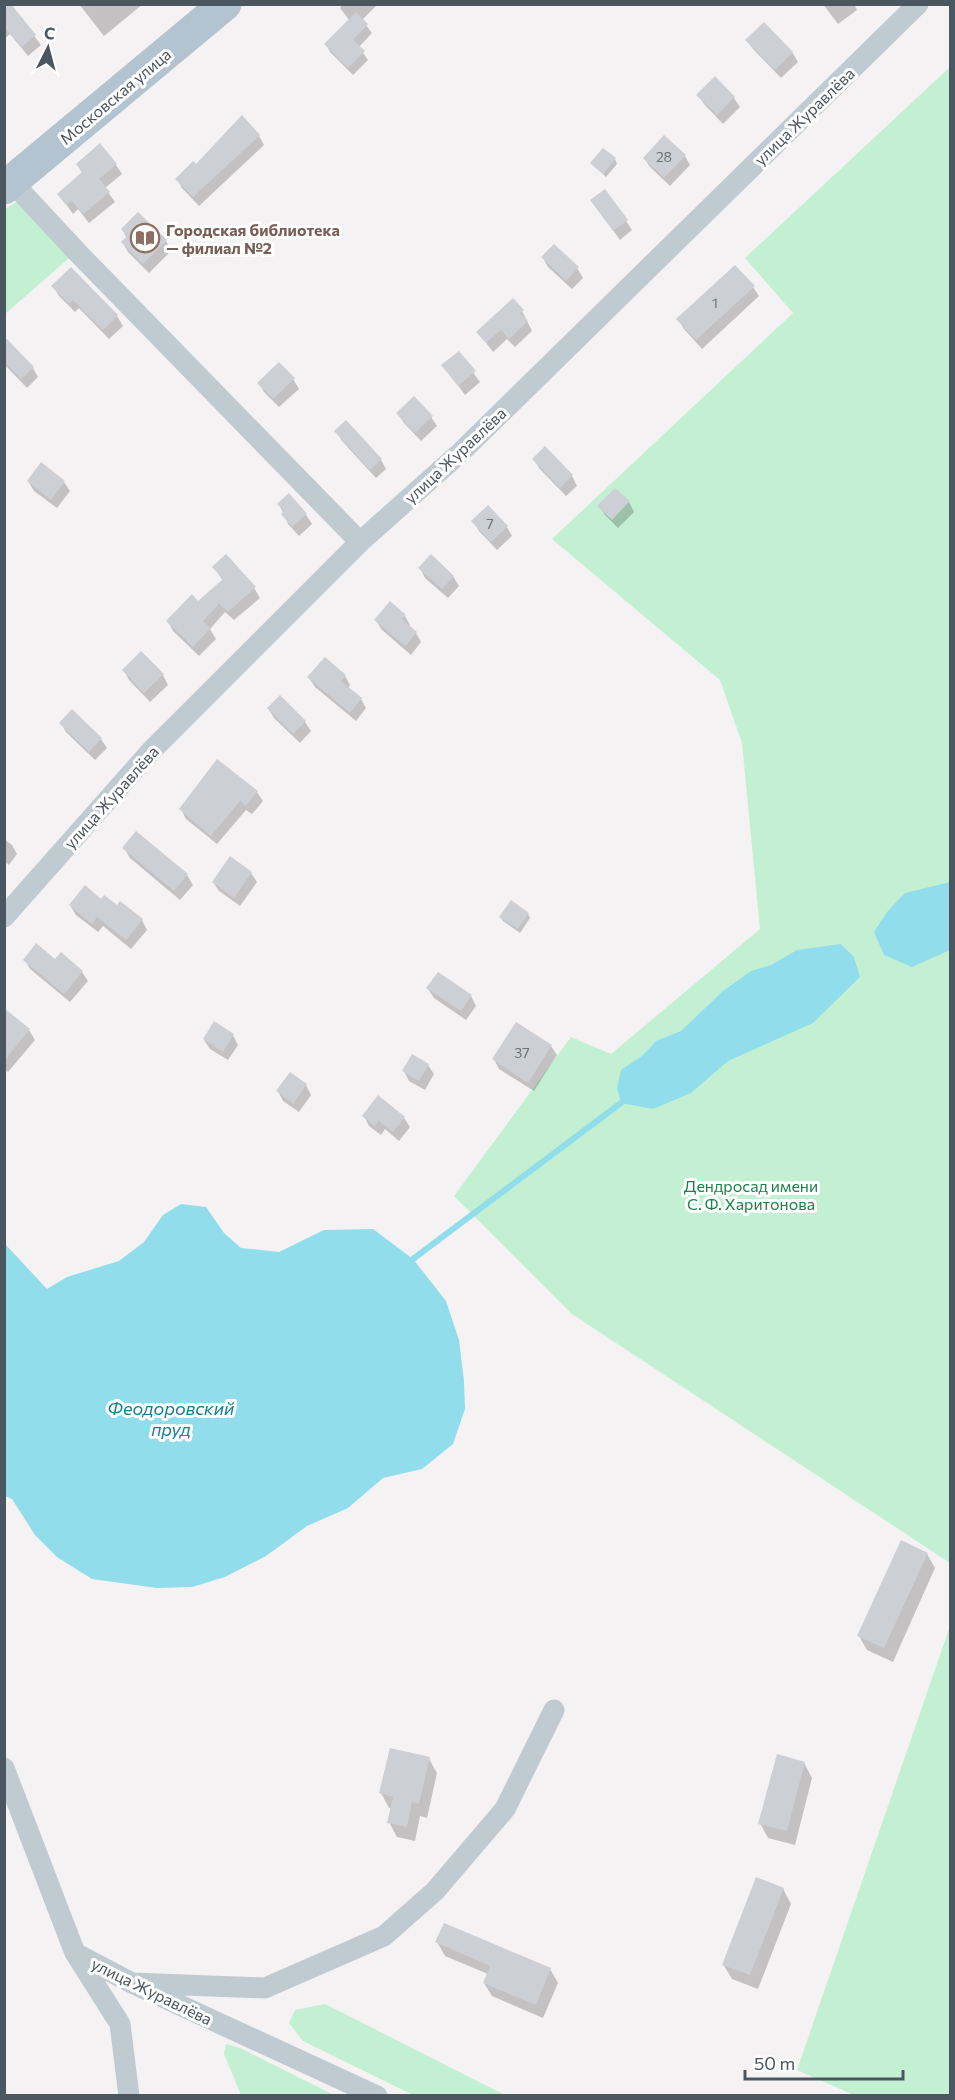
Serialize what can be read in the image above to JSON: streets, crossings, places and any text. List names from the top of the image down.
{
  "streets": {
    "main road": ["Московская улица"],
    "street": ["улица Журавлёва"]
  },
  "water": ["Феодоровский пруд"],
  "parks": ["Дендросад имени С. Ф. Харитонова"],
  "places": {
    "library": ["Городская библиотека — филиал №2"]
  },
  "house_numbers": [
    "28",
    "1",
    "7",
    "37"
  ],
  "scale_bar": "50 m",
  "north": "top"
}
